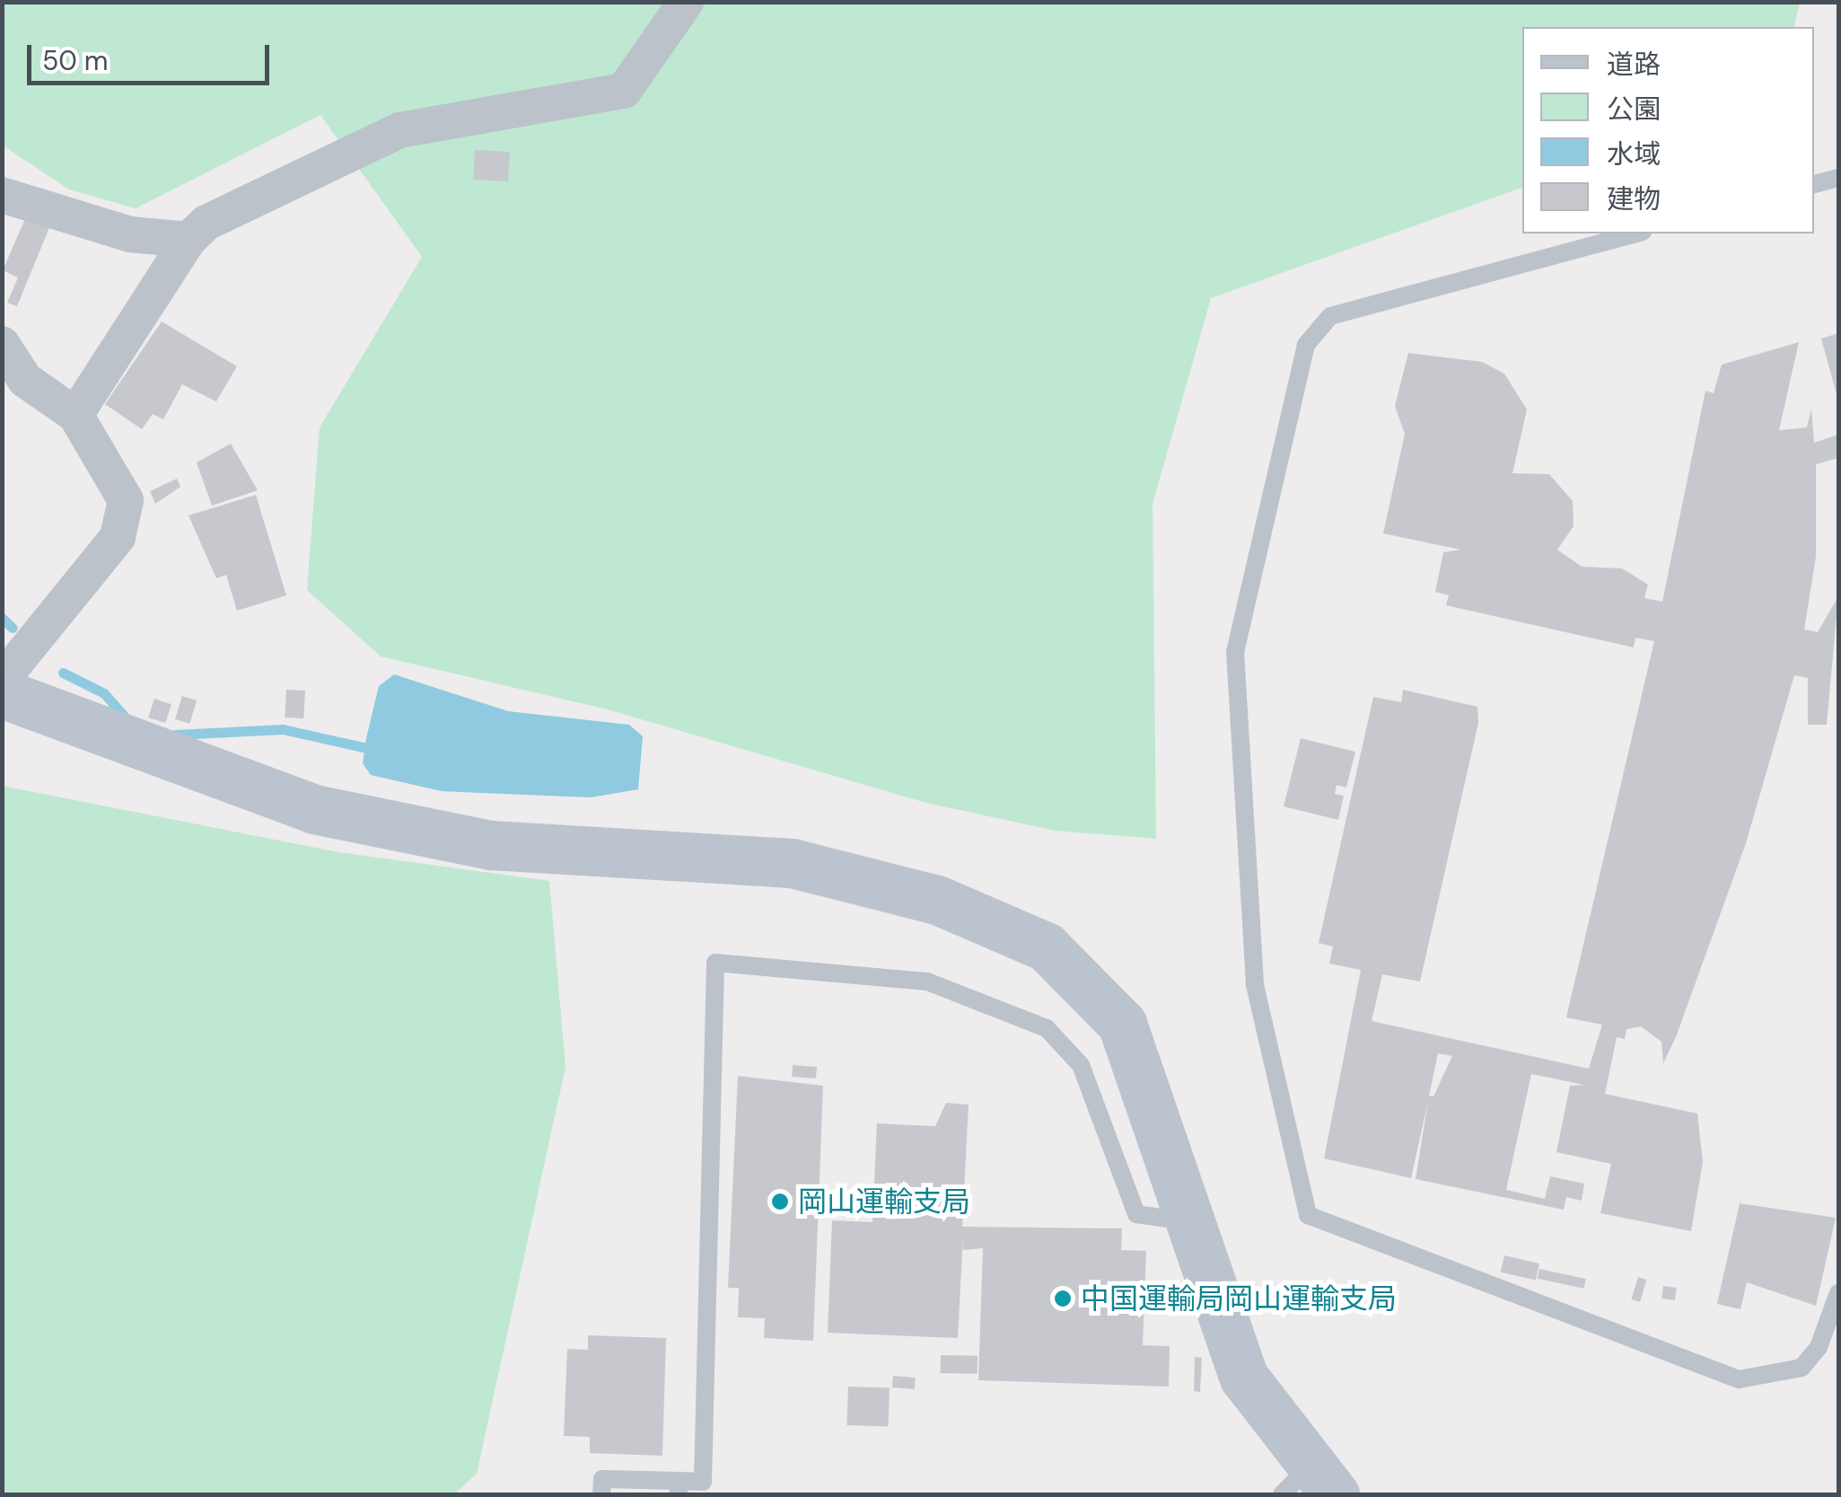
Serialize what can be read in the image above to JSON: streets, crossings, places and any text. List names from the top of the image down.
{
  "places": ["岡山運輸支局", "中国運輸局岡山運輸支局"],
  "legend": [
    "道路",
    "公園",
    "水域",
    "建物"
  ],
  "scale_bar": "50 m"
}
